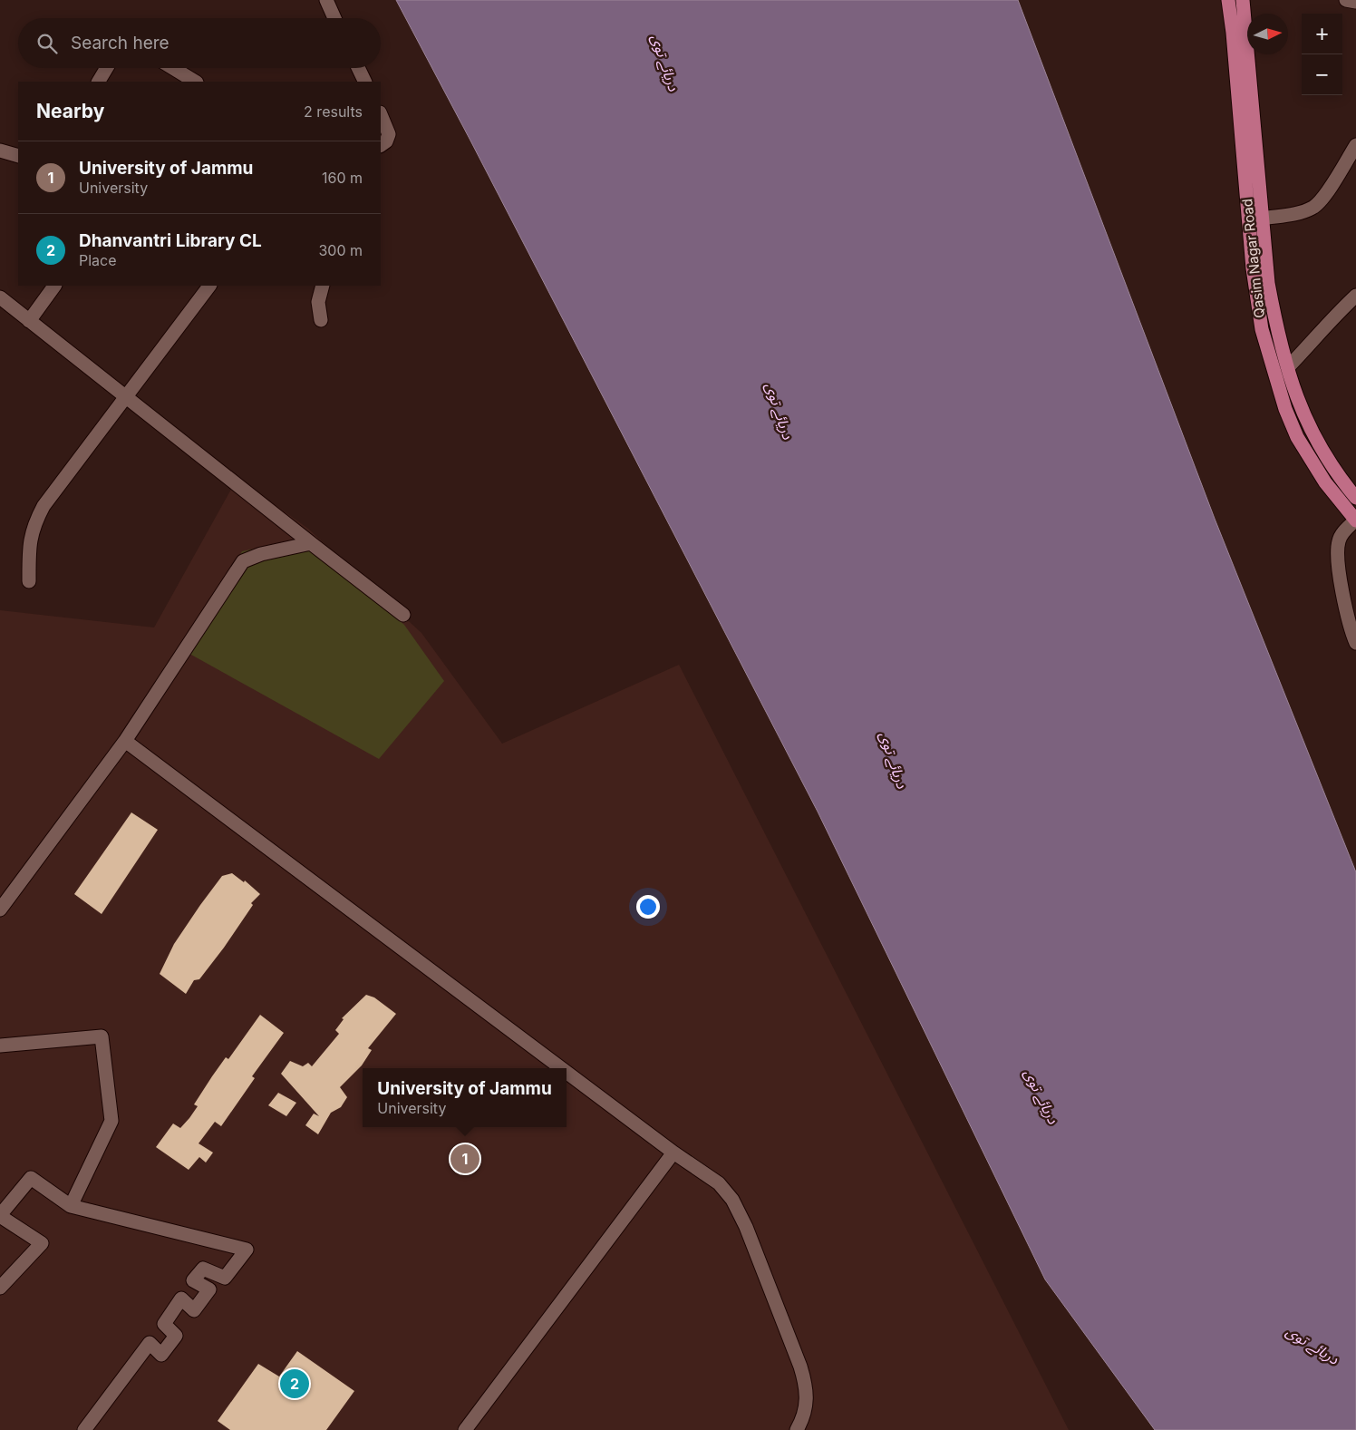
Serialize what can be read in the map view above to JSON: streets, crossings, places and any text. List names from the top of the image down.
{
  "streets": {
    "main road": ["Qasim Nagar Road"]
  },
  "water": ["دریائے توی"],
  "north": "right",
  "page": {
    "map_buttons": ["+", "−"],
    "search": "Search here",
    "heading": ["Nearby", "2 results"],
    "list": [
      {
        "mark": "1",
        "name": "University of Jammu",
        "note": "University",
        "value": "160 m"
      },
      {
        "mark": "2",
        "name": "Dhanvantri Library CL",
        "note": "Place",
        "value": "300 m"
      }
    ],
    "popup": ["University of Jammu", "University"],
    "pins": ["1", "2"]
  }
}
